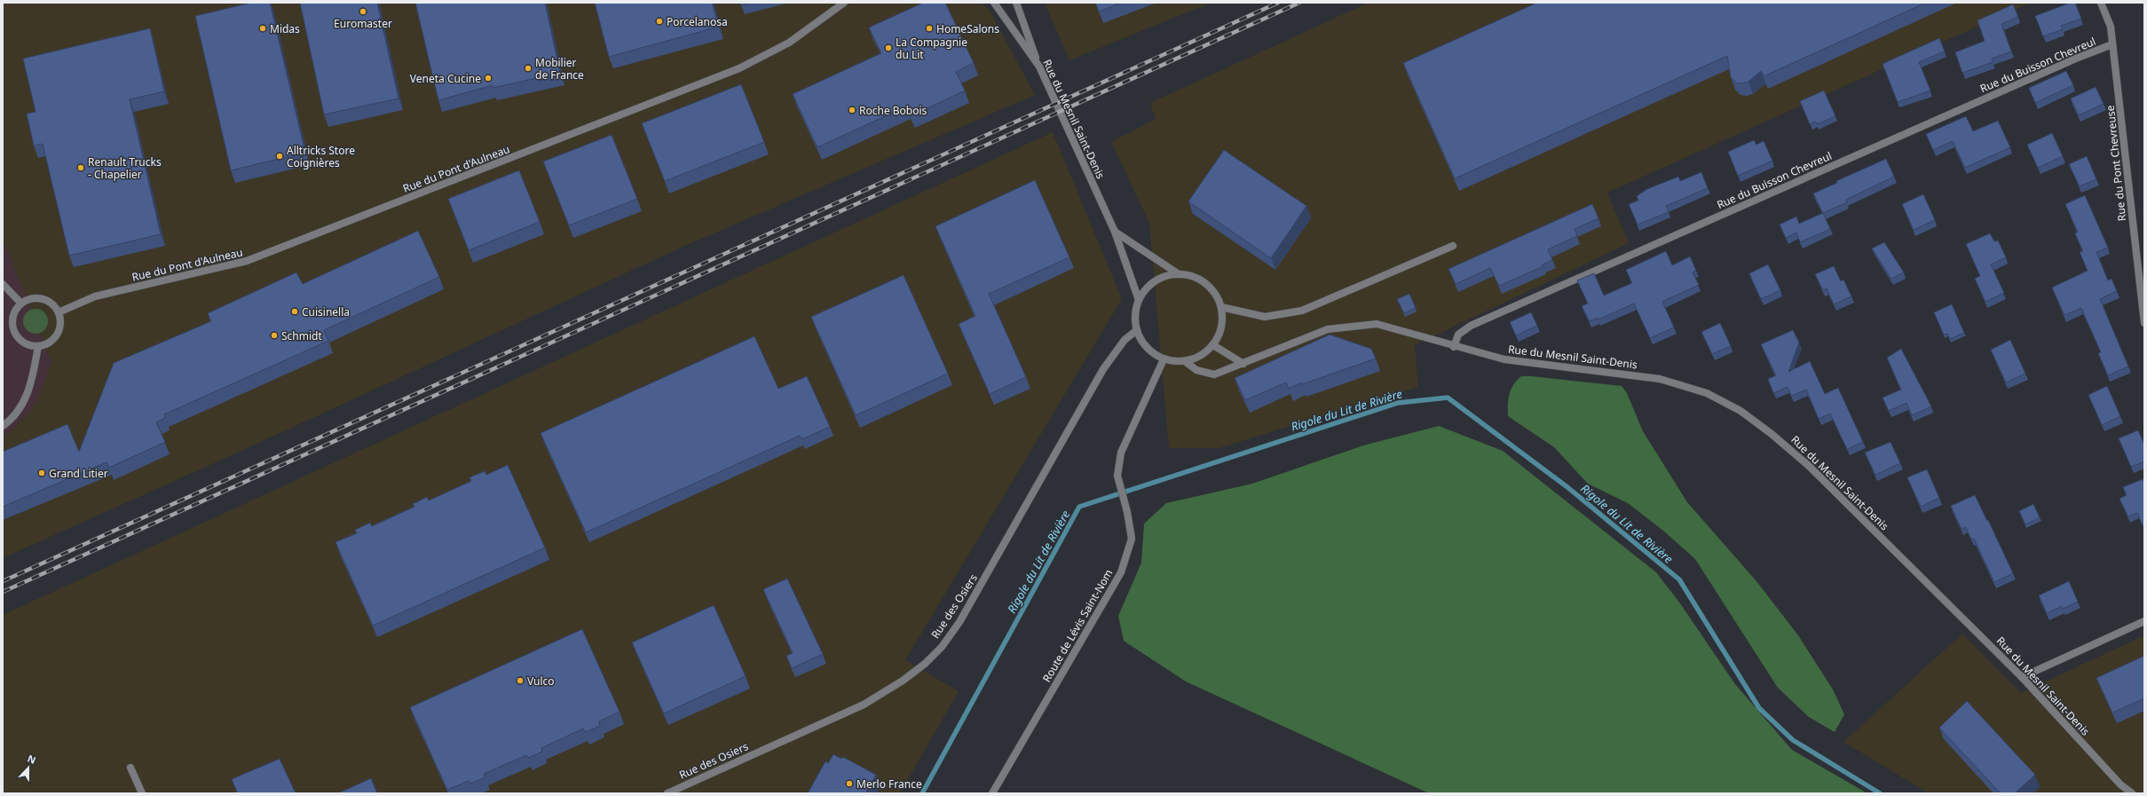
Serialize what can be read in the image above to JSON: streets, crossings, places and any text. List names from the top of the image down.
{
  "streets": {
    "street": [
      "Rue du Buisson Chevreul",
      "Rue du Mesnil Saint-Denis",
      "Rue du Pont Chevreuse",
      "Rue du Pont d'Aulneau",
      "Rue des Osiers",
      "Route de Lévis Saint-Nom"
    ]
  },
  "crossings": [
    ["Rue du Buisson Chevreul", "Rue du Mesnil Saint-Denis"],
    ["Rue du Buisson Chevreul", "Rue du Pont Chevreuse"],
    ["Rue du Mesnil Saint-Denis", "Rue des Osiers"],
    ["Rue du Mesnil Saint-Denis", "Route de Lévis Saint-Nom"],
    ["Rue des Osiers", "Route de Lévis Saint-Nom"]
  ],
  "water": ["Rigole du Lit de Rivière"],
  "places": [
    "Euromaster",
    "Porcelanosa",
    "Midas",
    "HomeSalons",
    "La Compagnie du Lit",
    "Mobilier de France",
    "Veneta Cucine",
    "Roche Bobois",
    "Alltricks Store Coignières",
    "Renault Trucks - Chapelier",
    "Cuisinella",
    "Schmidt",
    "Grand Litier",
    "Vulco",
    "Merlo France"
  ],
  "north": "top"
}
